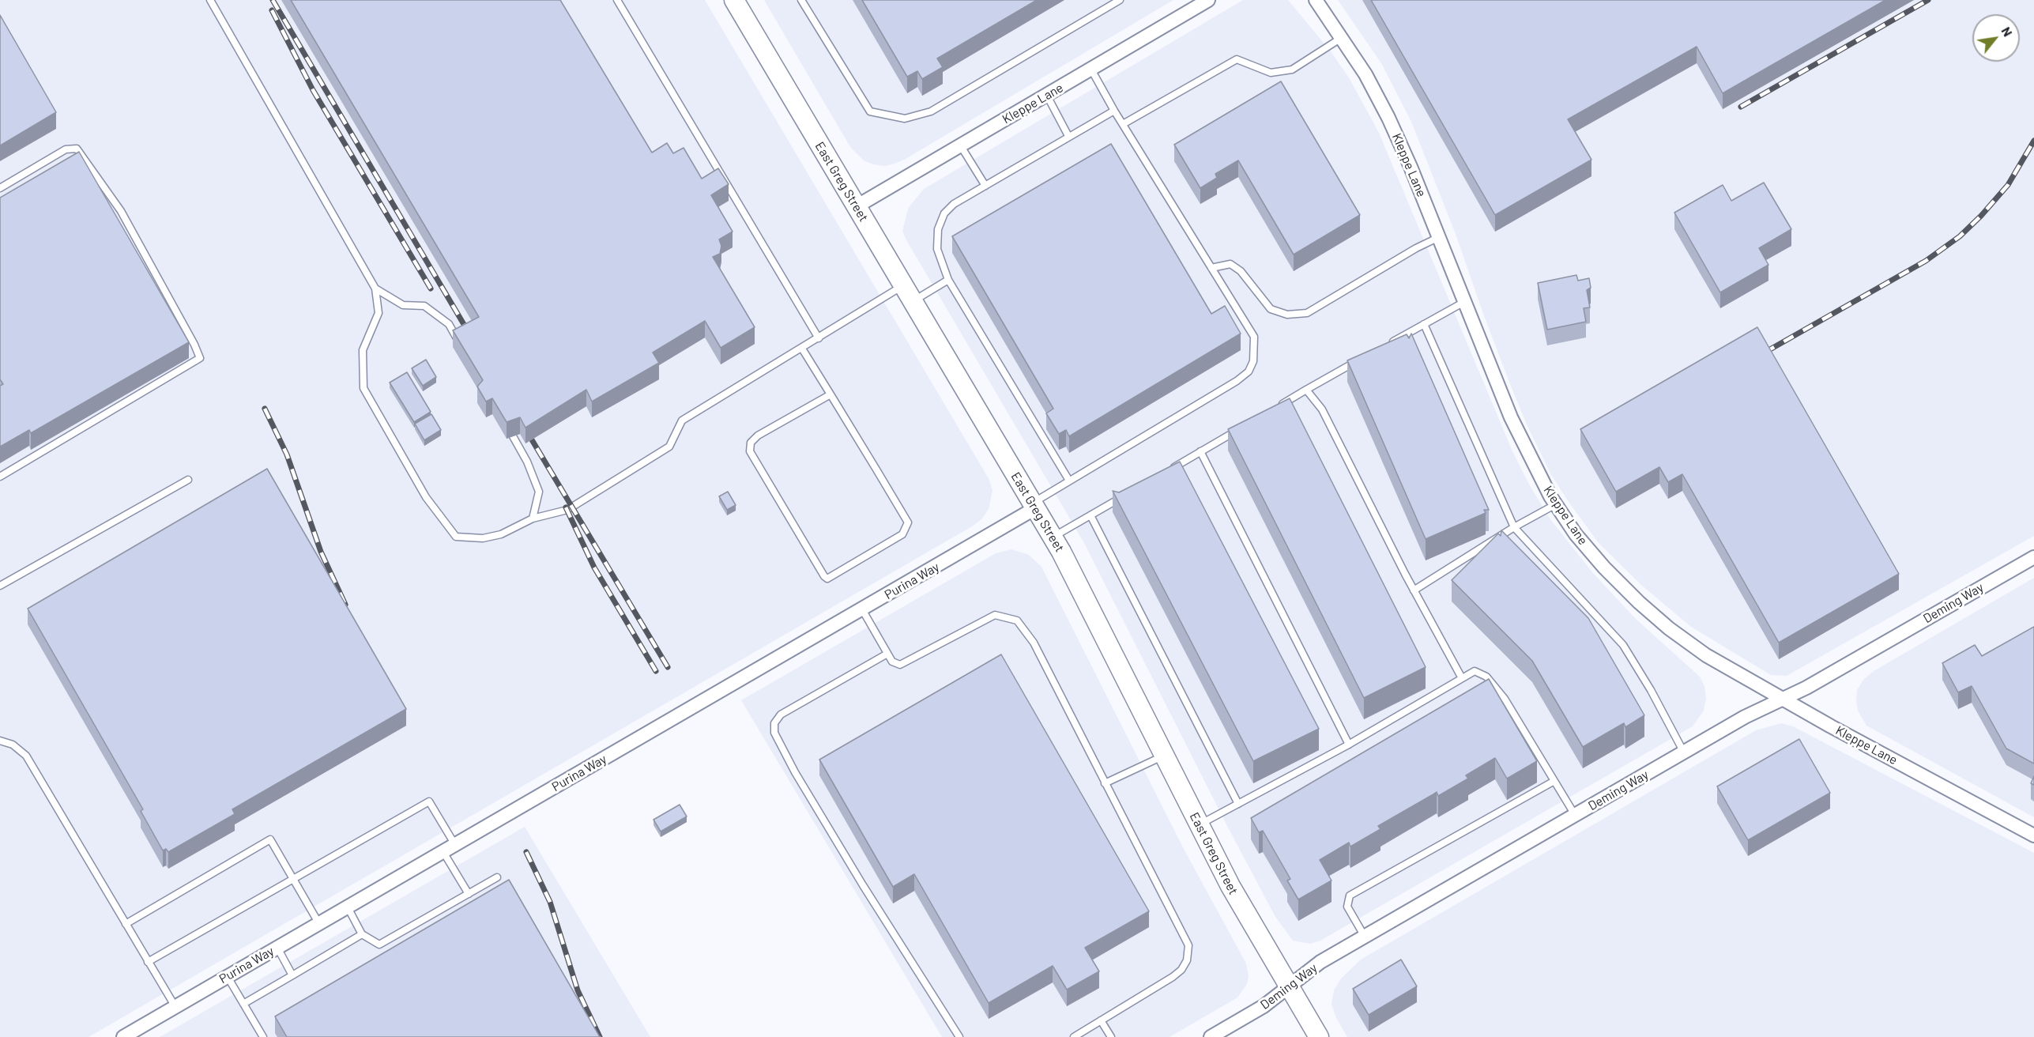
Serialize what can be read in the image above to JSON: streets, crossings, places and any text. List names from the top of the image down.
{
  "streets": {
    "main road": ["East Greg Street"],
    "street": ["Kleppe Lane", "Purina Way", "Deming Way"]
  },
  "crossings": [
    ["Kleppe Lane", "East Greg Street"],
    ["Kleppe Lane", "Deming Way"],
    ["East Greg Street", "Purina Way"],
    ["East Greg Street", "Deming Way"]
  ],
  "north": "top right"
}
